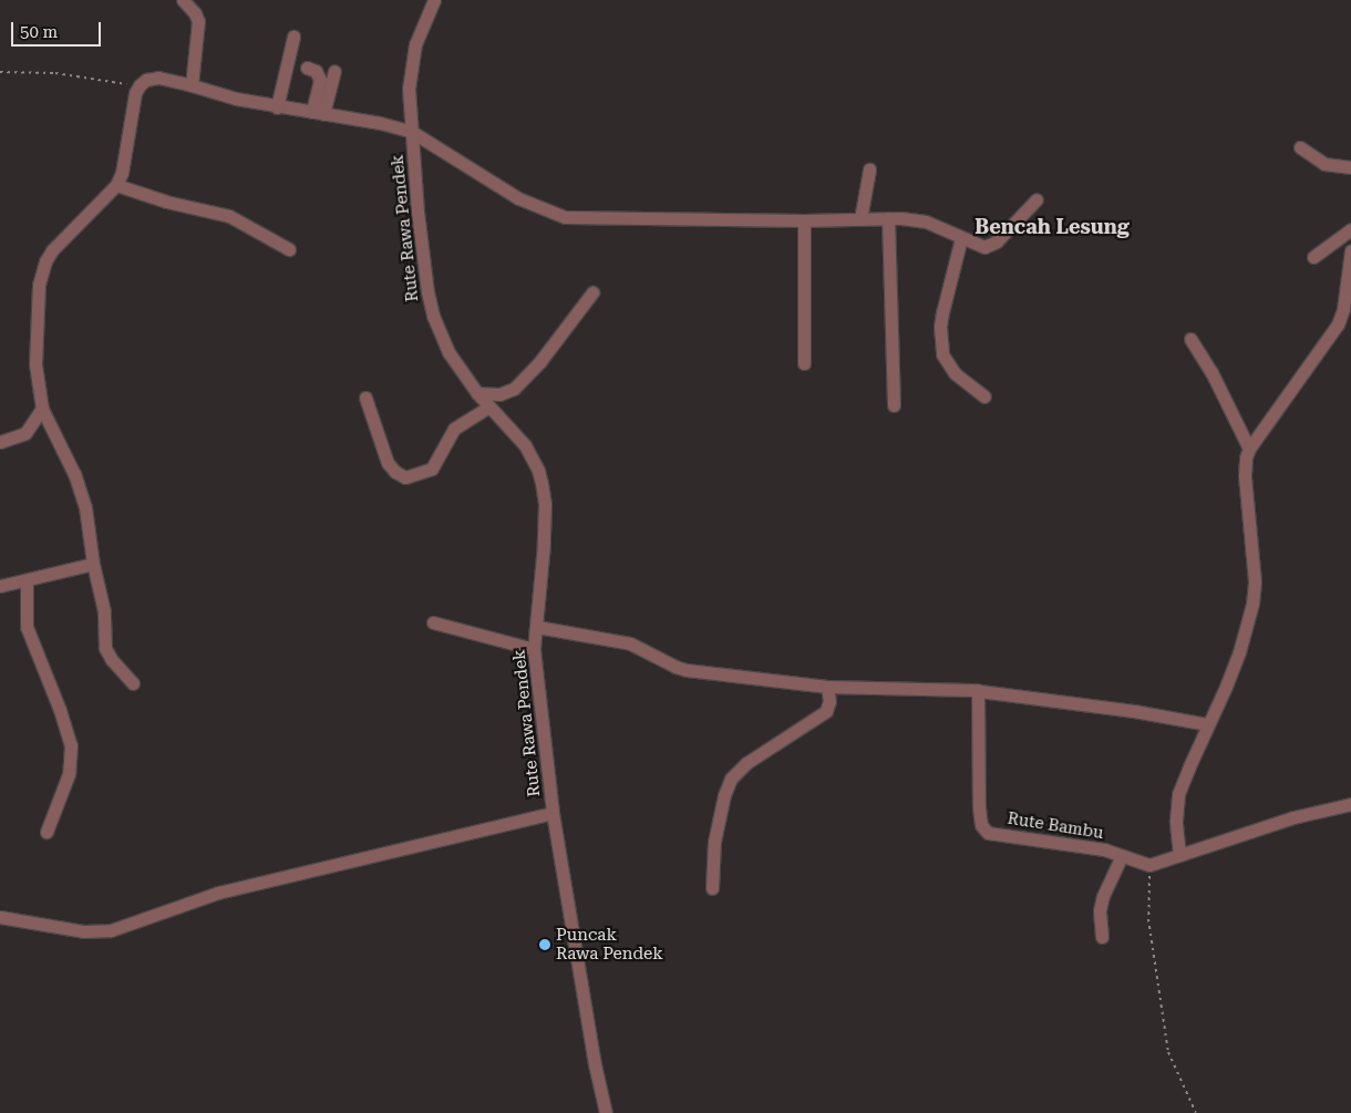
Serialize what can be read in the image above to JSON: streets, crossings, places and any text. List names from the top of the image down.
{
  "streets": {
    "street": ["Rute Rawa Pendek", "Rute Bambu"]
  },
  "districts": ["Bencah Lesung"],
  "places": ["Puncak Rawa Pendek"],
  "scale_bar": "50 m"
}
